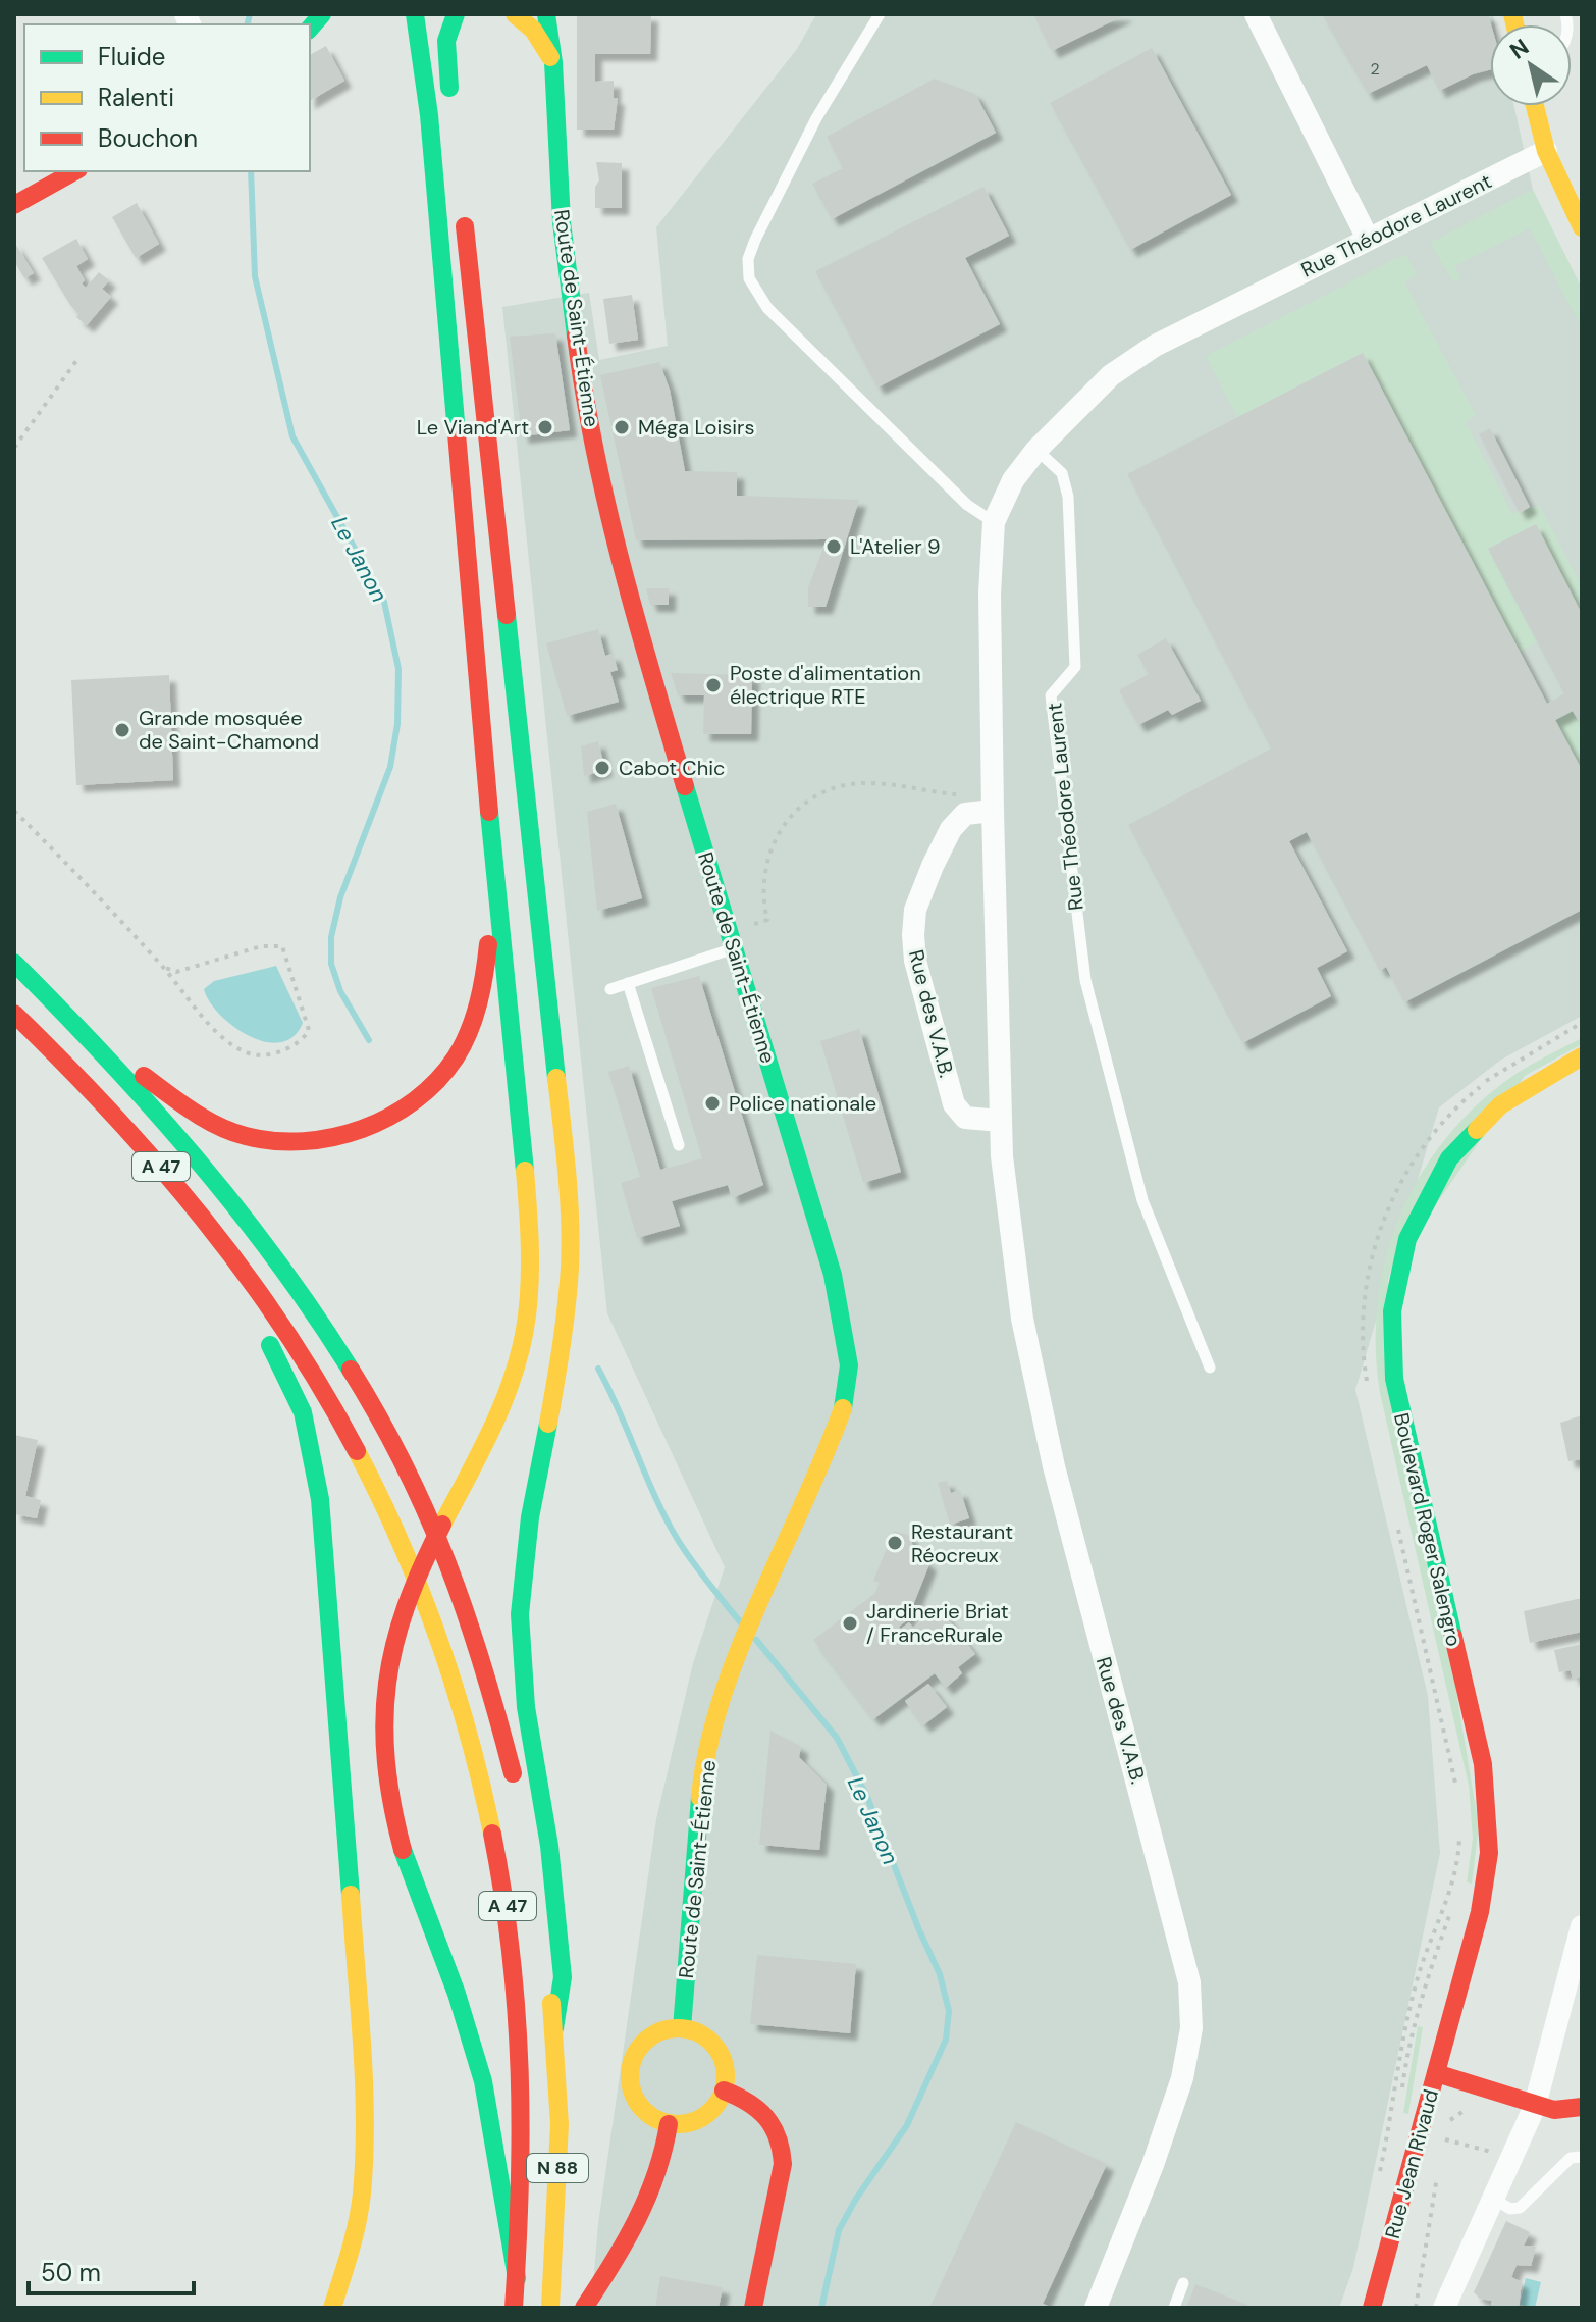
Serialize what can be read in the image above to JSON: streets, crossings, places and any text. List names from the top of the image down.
{
  "streets": {
    "main road": [
      "Route de Saint-Étienne",
      "A 47",
      "Boulevard Roger Salengro",
      "Rue Jean Rivaud",
      "N 88"
    ],
    "street": ["Rue Théodore Laurent", "Rue des V.A.B."]
  },
  "crossings": [
    ["Rue Théodore Laurent", "Rue des V.A.B."],
    ["A 47", "N 88"],
    ["Boulevard Roger Salengro", "Rue Jean Rivaud"]
  ],
  "water": ["Le Janon"],
  "places": [
    "Le Viand'Art",
    "Méga Loisirs",
    "L'Atelier 9",
    "Poste d'alimentation électrique RTE",
    "Grande mosquée de Saint-Chamond",
    "Cabot Chic",
    "Police nationale",
    "Restaurant Réocreux",
    "Jardinerie Briat / FranceRurale"
  ],
  "house_numbers": ["2"],
  "legend": ["Fluide", "Ralenti", "Bouchon"],
  "scale_bar": "50 m",
  "north": "top left"
}
